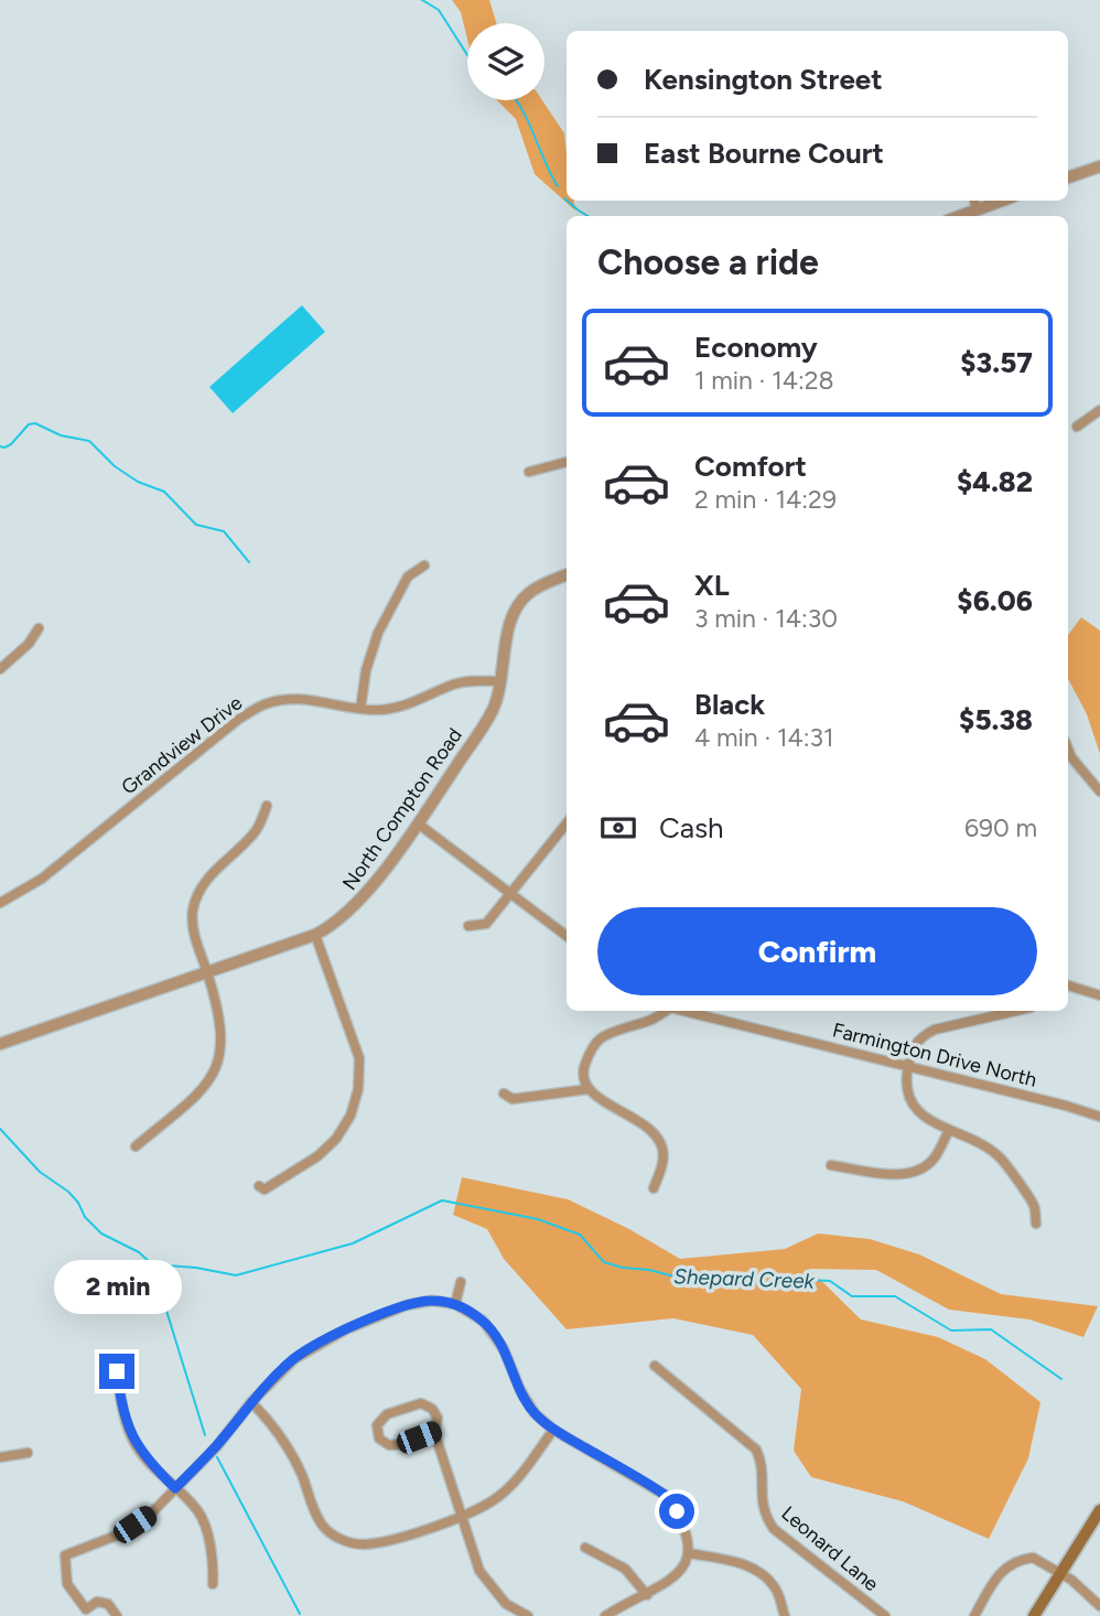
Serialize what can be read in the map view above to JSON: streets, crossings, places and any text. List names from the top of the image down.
{
  "streets": {
    "street": [
      "Grandview Drive",
      "North Compton Road",
      "Farmington Drive North",
      "Leonard Lane"
    ]
  },
  "crossings": [
    ["Grandview Drive", "North Compton Road"]
  ],
  "water": ["Shepard Creek"],
  "page": {
    "banner": ["Kensington Street", "East Bourne Court"],
    "heading": "Choose a ride",
    "list": [
      {
        "name": "Economy",
        "note": "1 min · 14:28",
        "value": "$3.57"
      },
      {
        "name": "Comfort",
        "note": "2 min · 14:29",
        "value": "$4.82"
      },
      {
        "name": "XL",
        "note": "3 min · 14:30",
        "value": "$6.06"
      },
      {
        "name": "Black",
        "note": "4 min · 14:31",
        "value": "$5.38"
      }
    ],
    "pay": ["Cash", "690 m"],
    "buttons": "Confirm",
    "bubble": "2 min"
  }
}
